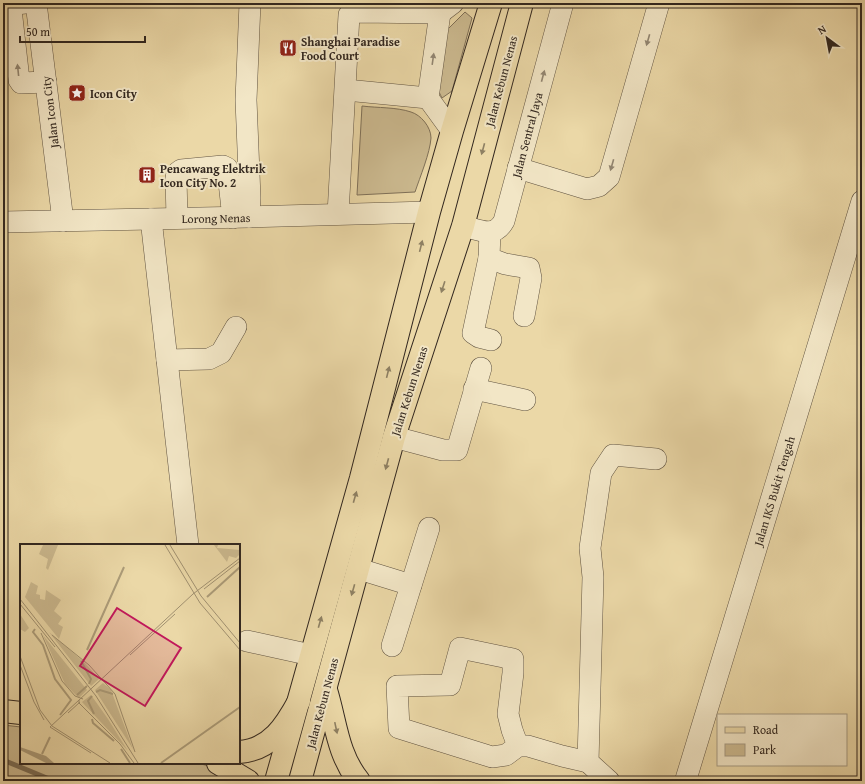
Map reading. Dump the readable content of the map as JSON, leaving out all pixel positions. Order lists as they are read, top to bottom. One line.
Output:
{"streets":{"main road":["Jalan Kebun Nenas"],"street":["Jalan Icon City","Jalan Sentral Jaya","Lorong Nenas","Jalan IKS Bukit Tengah"]},"crossings":[["Jalan Kebun Nenas","Lorong Nenas"],["Jalan Icon City","Lorong Nenas"]],"places":{"restaurant":["Shanghai Paradise Food Court"],"place":["Icon City"],"building":["Pencawang Elektrik Icon City No. 2"]},"legend":["Road","Park"],"scale_bar":"50 m","north":"top left"}
